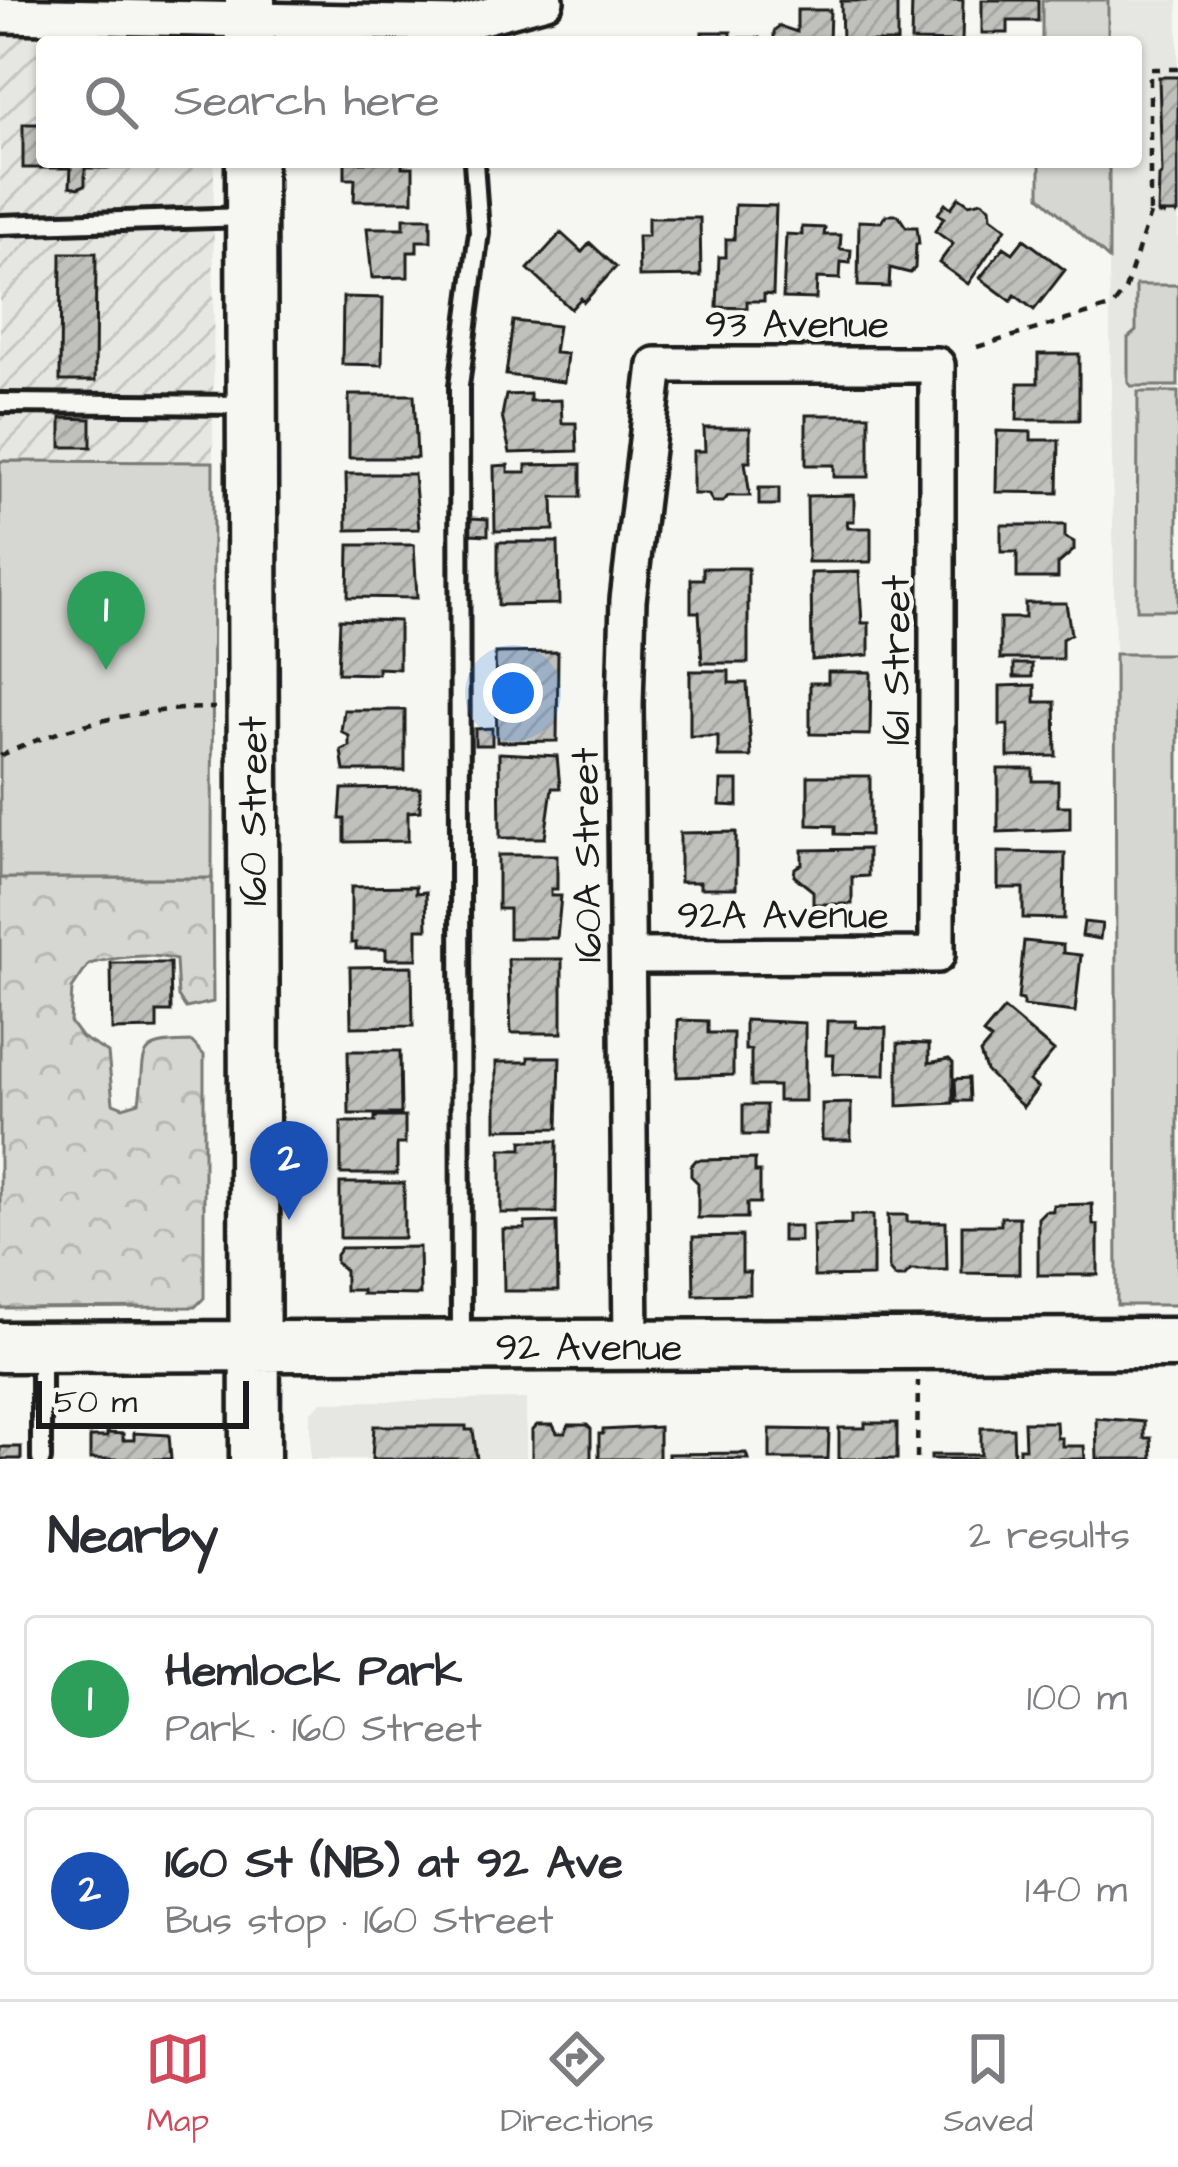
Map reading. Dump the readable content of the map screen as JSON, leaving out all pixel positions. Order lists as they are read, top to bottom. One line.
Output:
{"streets":{"main road":["160 Street","92 Avenue"],"street":["93 Avenue","161 Street","160A Street","92A Avenue"]},"crossings":[["93 Avenue","161 Street"],["93 Avenue","160A Street"],["161 Street","92A Avenue"],["160 Street","92 Avenue"],["160A Street","92A Avenue"],["160A Street","92 Avenue"]],"scale_bar":"50 m","page":{"search":"Search here","pins":["1","2"],"scale":"50 m","heading":["Nearby","2 results"],"list":[{"mark":"1","name":"Hemlock Park","note":"Park · 160 Street","value":"100 m"},{"mark":"2","name":"160 St (NB) at 92 Ave","note":"Bus stop · 160 Street","value":"140 m"}],"nav":["Map","Directions","Saved"]}}
